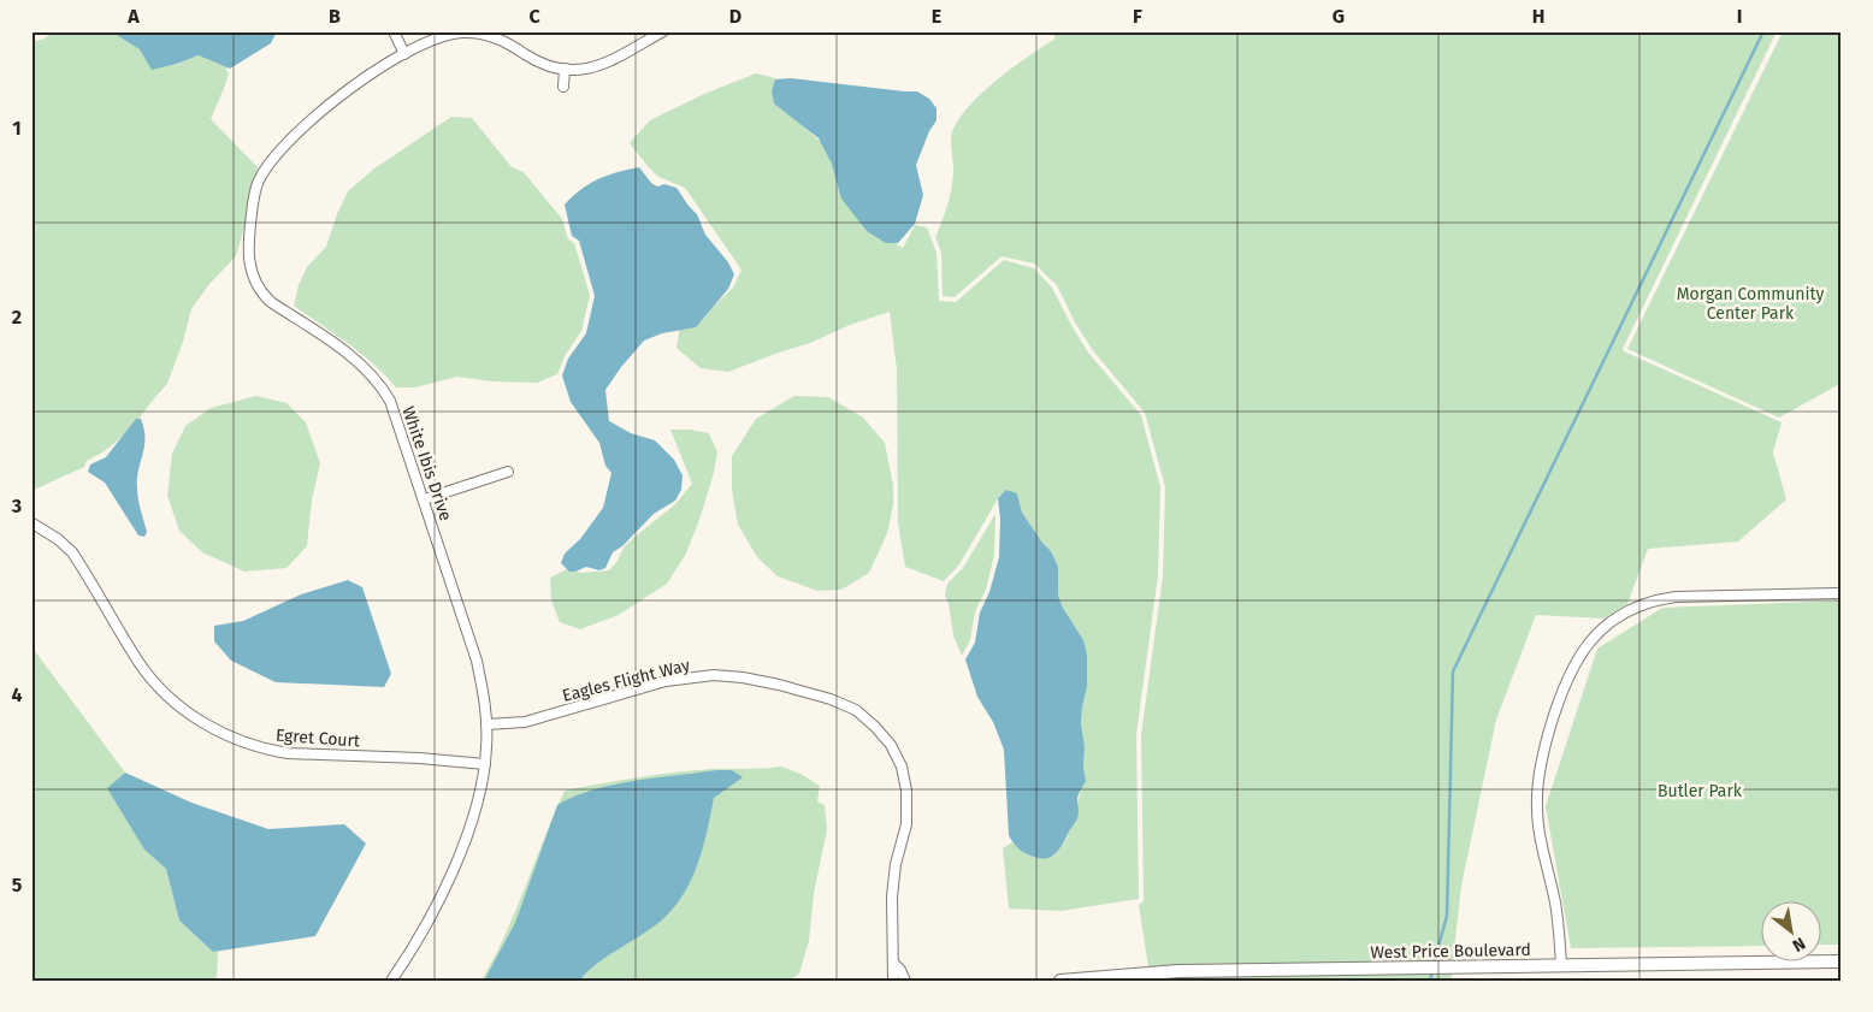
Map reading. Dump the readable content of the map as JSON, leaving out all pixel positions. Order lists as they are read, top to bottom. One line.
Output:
{"streets":{"street":["White Ibis Drive","Eagles Flight Way","Egret Court","West Price Boulevard"]},"crossings":[["White Ibis Drive","Eagles Flight Way"],["White Ibis Drive","Egret Court"]],"parks":["Morgan Community Center Park","Butler Park"],"north":"bottom right","grid":{"columns":["A","B","C","D","E","F","G","H","I"],"rows":["1","2","3","4","5"]}}
